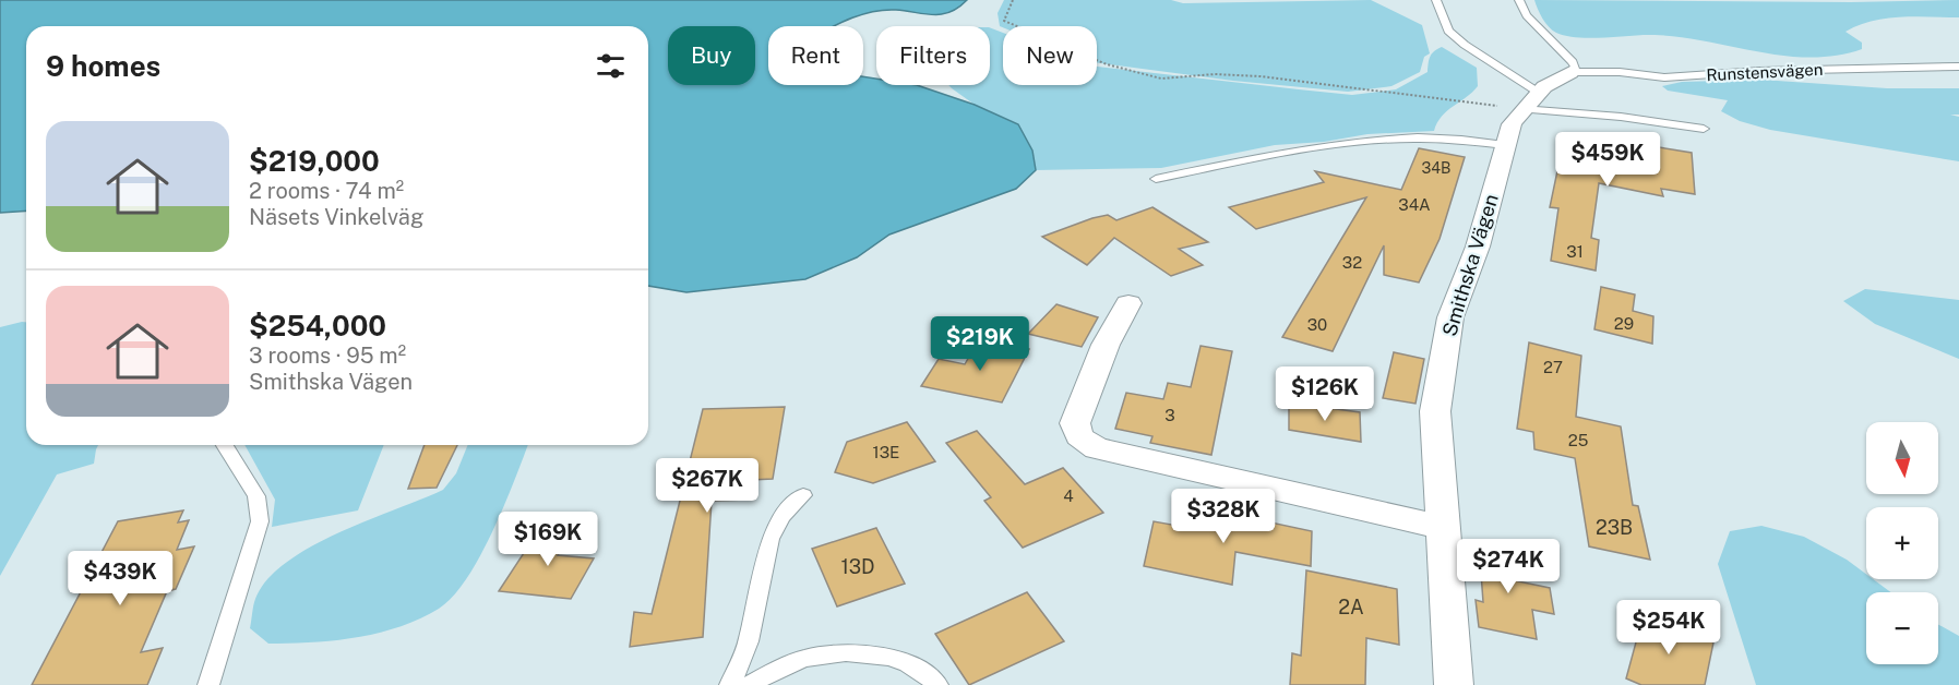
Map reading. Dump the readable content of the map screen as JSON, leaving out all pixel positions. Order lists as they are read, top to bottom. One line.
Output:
{"streets":{"street":["Smithska Vägen"],"lane":["Runstensvägen"]},"crossings":[["Runstensvägen","Smithska Vägen"]],"house_numbers":["34B","34A","31","32","29","30","27","3","25","13E","4","23B","13D","2A"],"north":"bottom","page":{"chip":["Buy","Rent","Filters","New"],"heading":"9 homes","list":[{"name":"$219,000","note":"2 rooms · 74 m² · Näsets Vinkelväg"},{"name":"$254,000","note":"3 rooms · 95 m² · Smithska Vägen"}],"price":["$459K","$219K","$126K","$267K","$328K","$169K","$274K","$439K","$254K"],"map_buttons":["+","−"]}}
